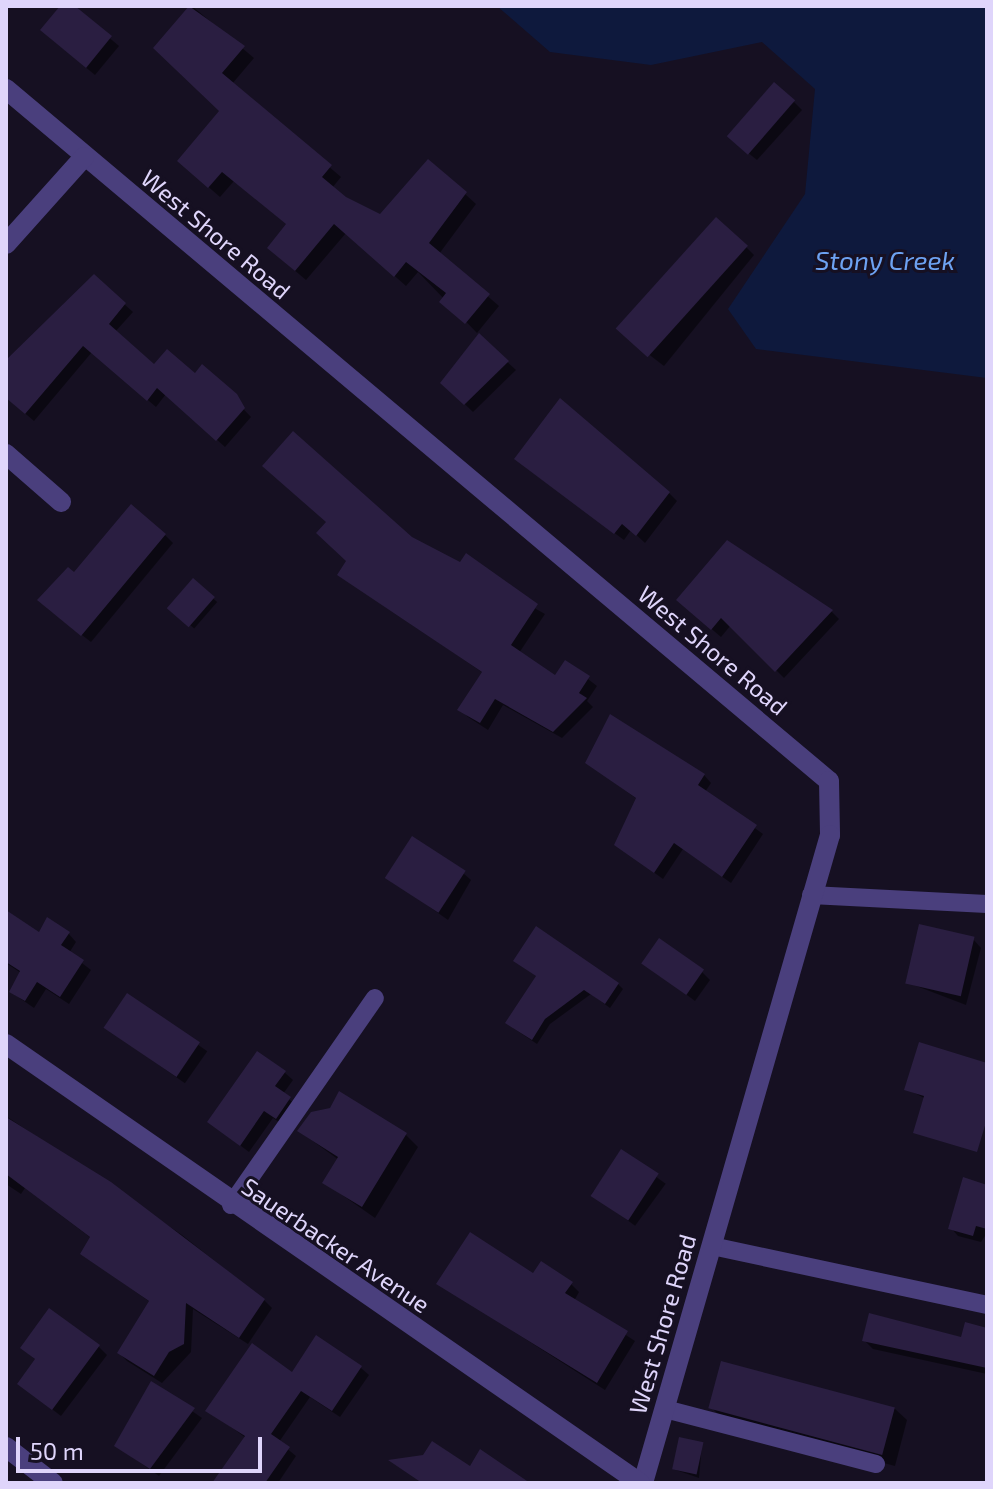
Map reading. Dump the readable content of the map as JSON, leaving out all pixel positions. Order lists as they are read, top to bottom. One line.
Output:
{"streets":{"street":["West Shore Road","Sauerbacker Avenue"]},"crossings":[["West Shore Road","Sauerbacker Avenue"]],"water":["Stony Creek"],"scale_bar":"50 m"}
